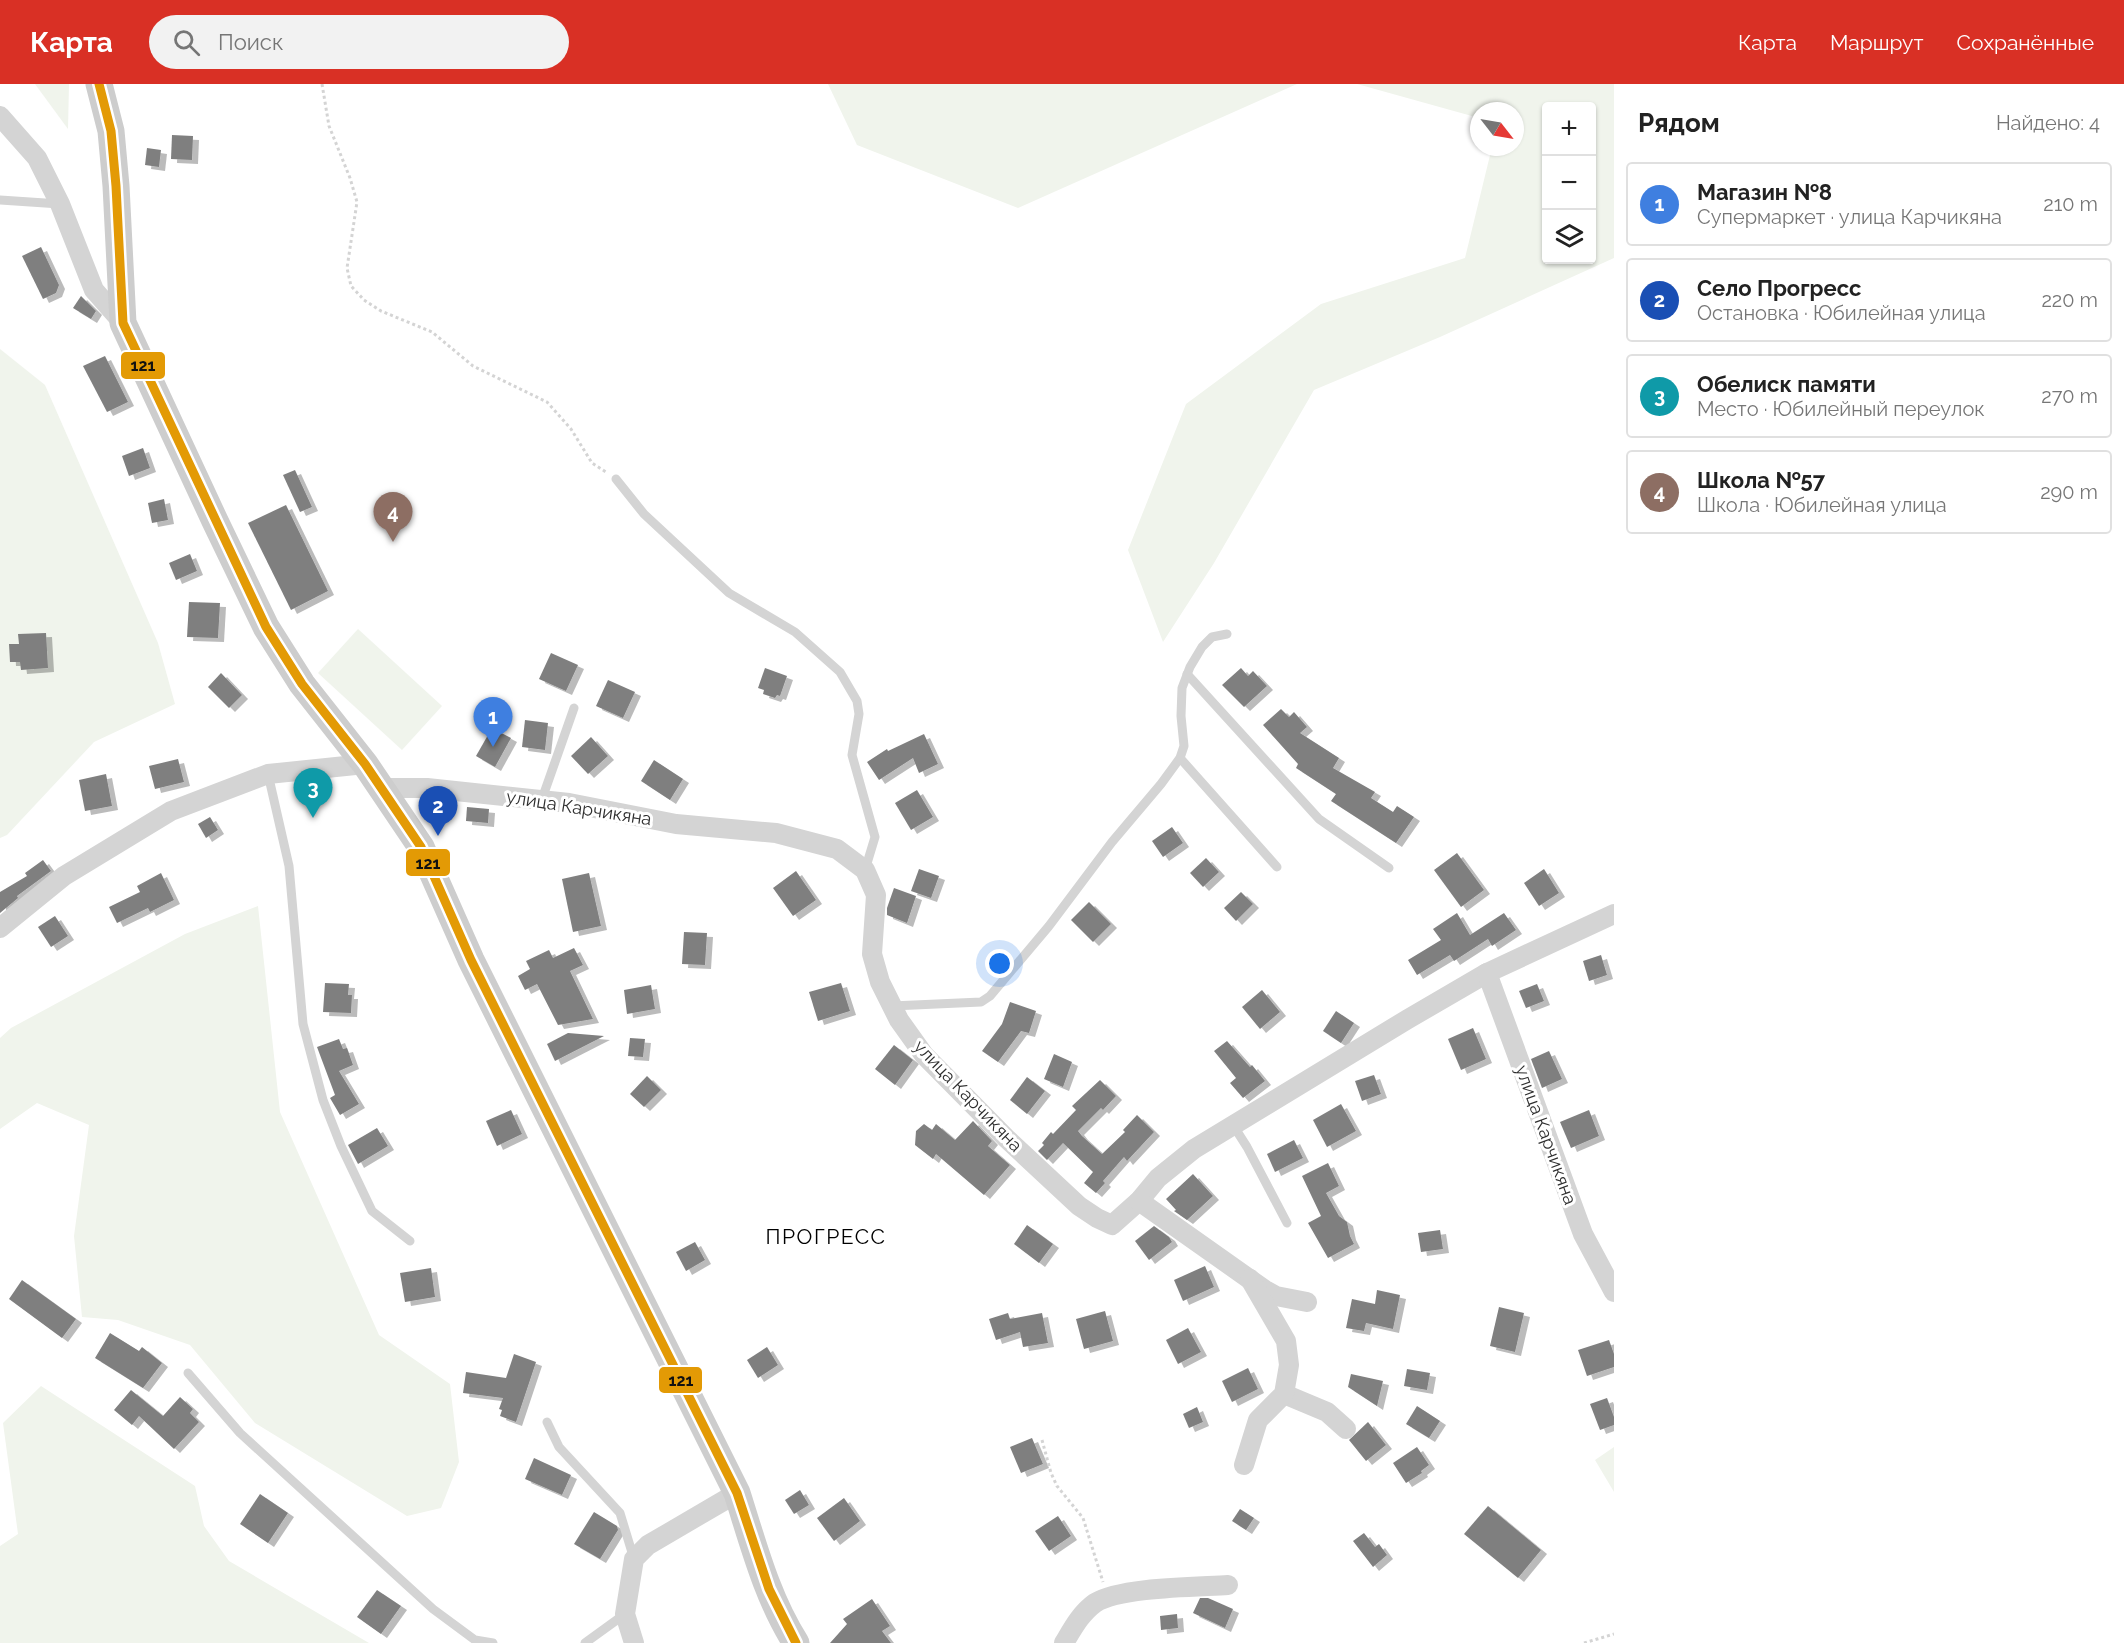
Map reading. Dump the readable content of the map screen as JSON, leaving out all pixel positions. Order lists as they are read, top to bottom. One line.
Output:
{"streets":{"street":["улица Карчикяна"]},"districts":["ПРОГРЕСС"],"lines":["transit line 121"],"north":"bottom right","page":{"header":"Карта","search":"Поиск","nav":["Карта","Маршрут","Сохранённые"],"heading":["Рядом","Найдено: 4"],"map_buttons":["+","−"],"list":[{"mark":"1","name":"Магазин №8","note":"Супермаркет · улица Карчикяна","value":"210 m"},{"mark":"2","name":"Село Прогресс","note":"Остановка · Юбилейная улица","value":"220 m"},{"mark":"3","name":"Обелиск памяти","note":"Место · Юбилейный переулок","value":"270 m"},{"mark":"4","name":"Школа №57","note":"Школа · Юбилейная улица","value":"290 m"}],"pins":["4","1","3","2"]}}
